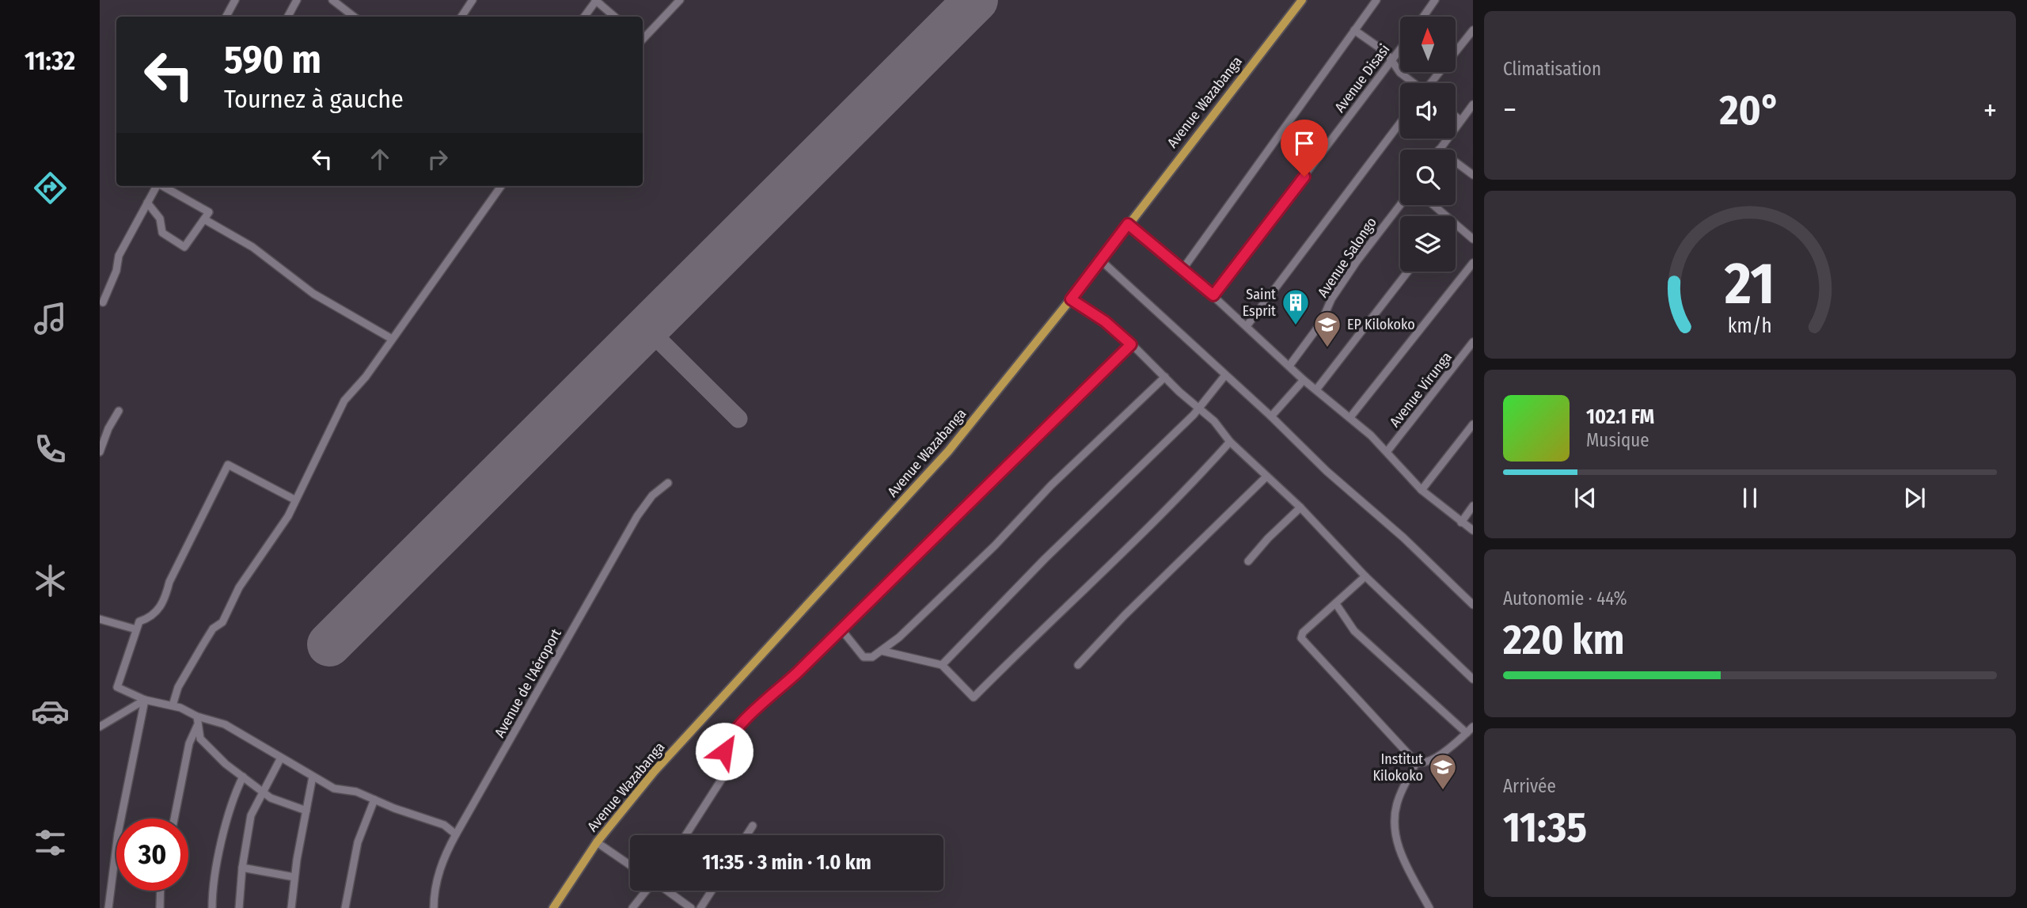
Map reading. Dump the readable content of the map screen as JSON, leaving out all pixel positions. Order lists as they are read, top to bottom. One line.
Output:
{"streets":{"main road":["Avenue Wazabanga"],"street":["Avenue Disasi","Avenue Salongo","Avenue Virunga","Avenue de l'Aéroport"]},"places":{"building":["Saint Esprit"],"school or university":["EP Kilokoko","Institut Kilokoko"]},"north":"top","page":{"tabs":"11:32","tile":["Climatisation",["Autonomie · 44%","220 km"],["Arrivée","11:35"]],"turn":["590 m","Tournez à gauche"],"heat":["−","20°","+"],"song":["102.1 FM","Musique"],"limit":"30","trip":"11:35 · 3 min · 1.0 km","gauge":["21","km/h"]}}
